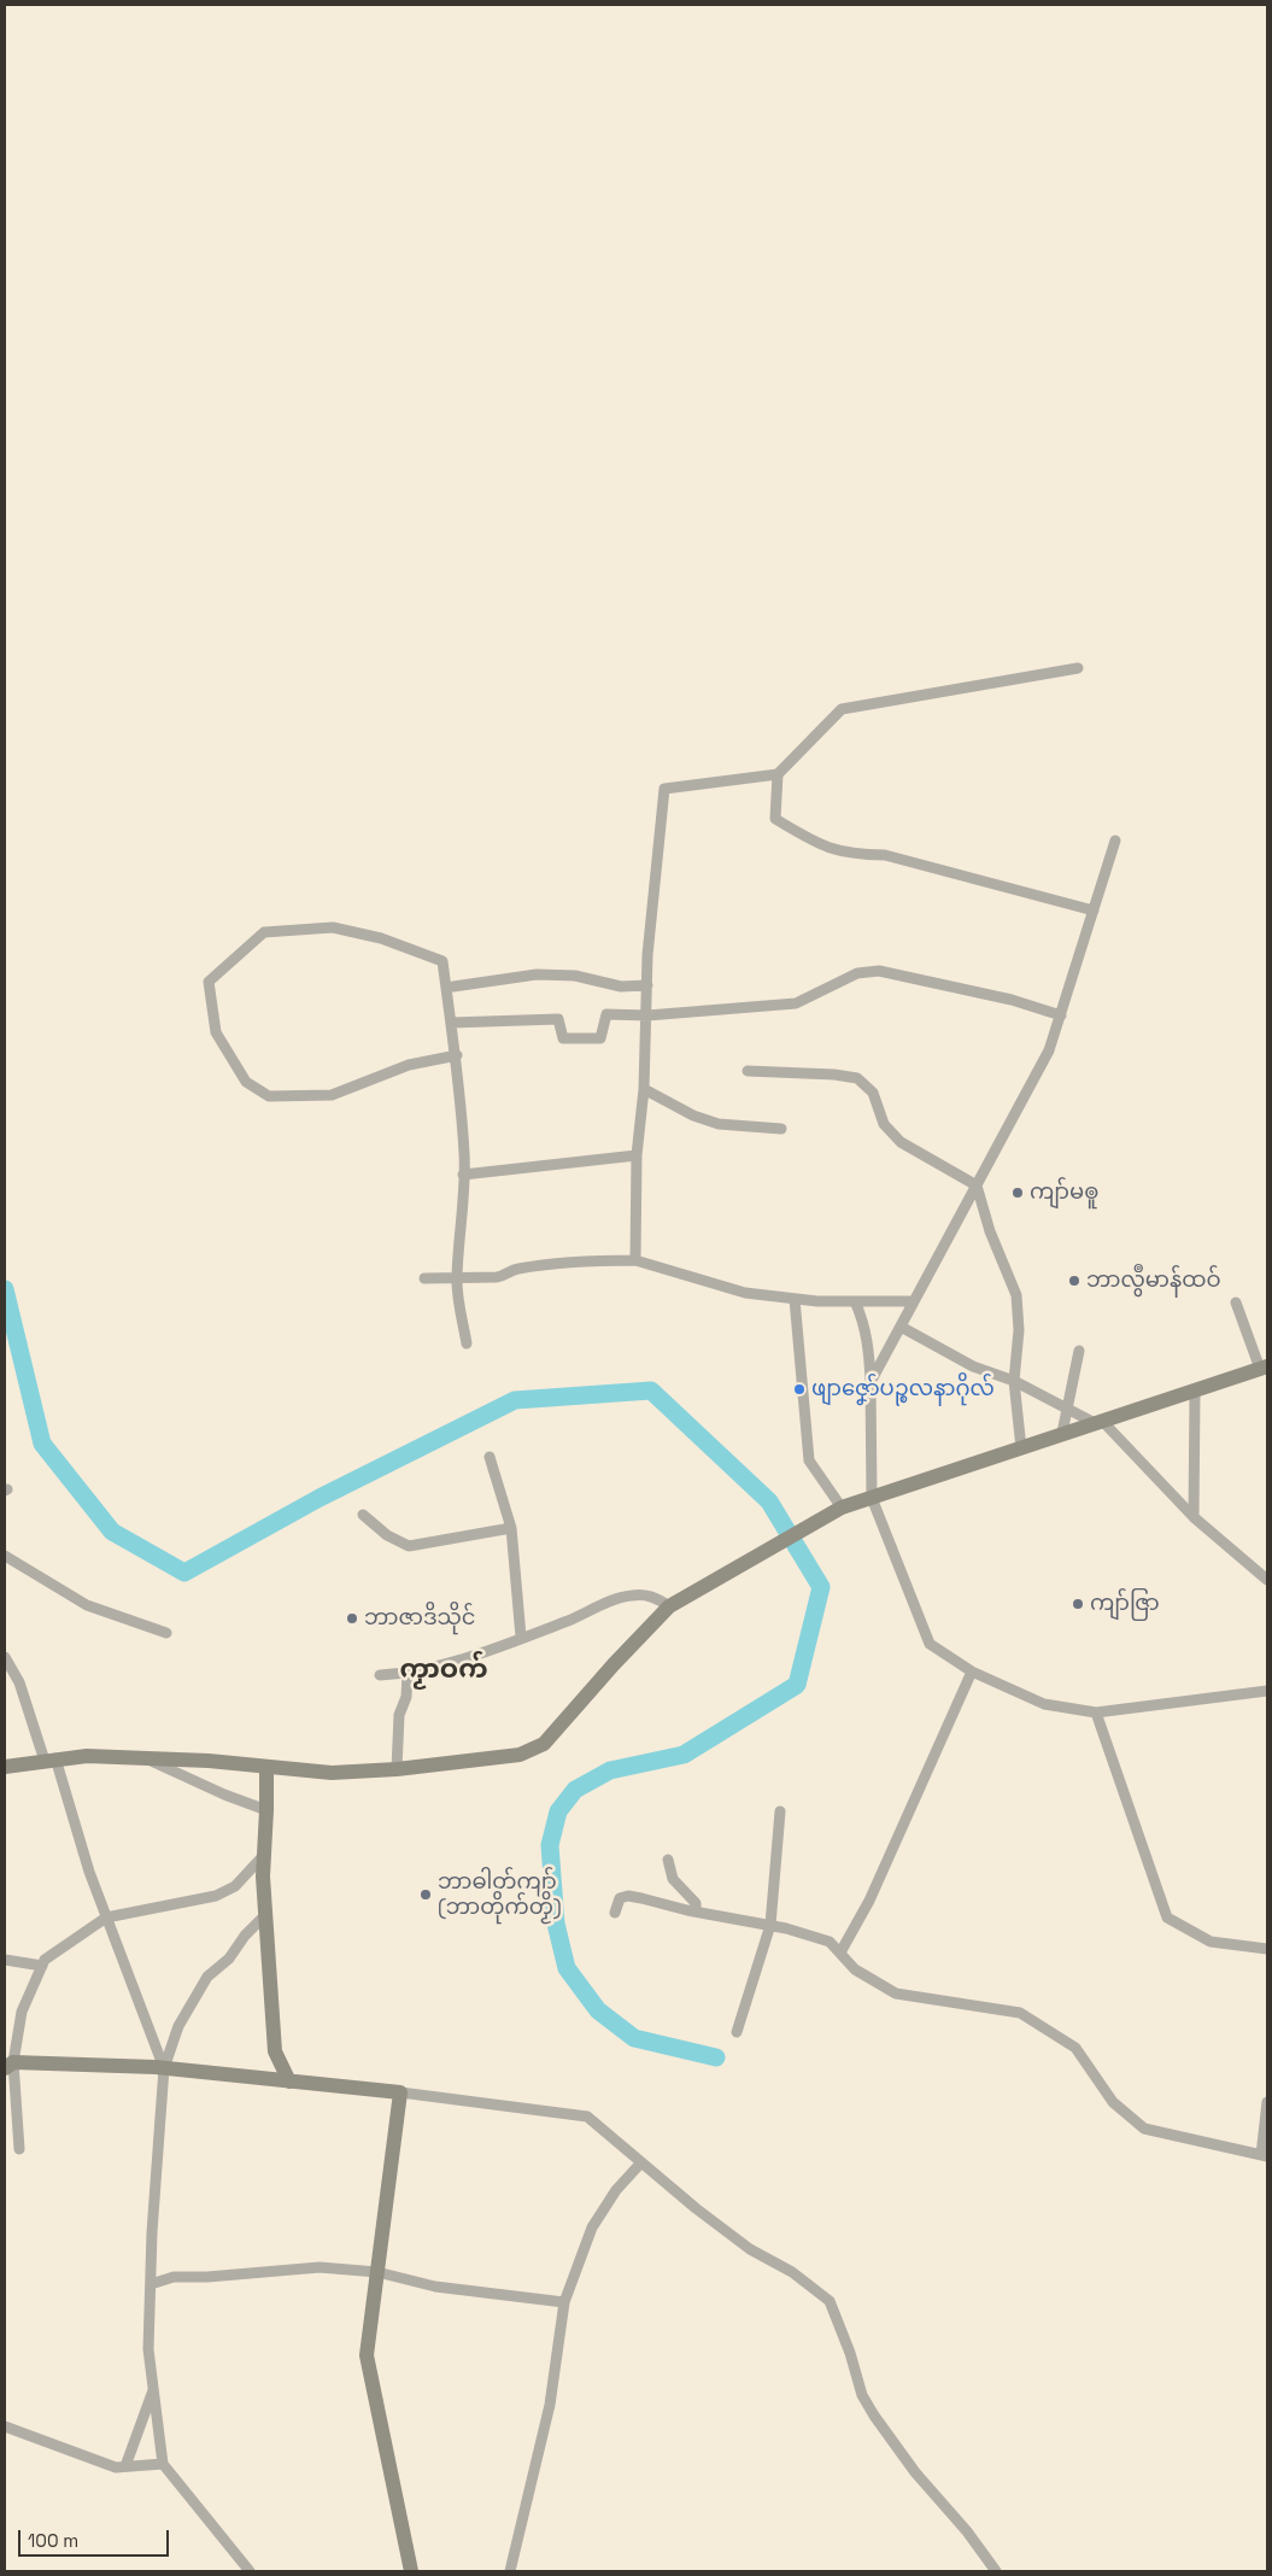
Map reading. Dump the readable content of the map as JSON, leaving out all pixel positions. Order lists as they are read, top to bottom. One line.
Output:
{"districts":["ကၟာဝက်"],"places":["ကျာ်မၜူ","ဘာလွဳမာန်ထဝ်","ဖျာဇၞော်ပဉ္စလနာဂိုလ်","ကျာ်ဇြာ","ဘာဇာဒိသိုင်","ဘာဓါတ်ကျာ် (ဘာတိုက်တၟိ)"],"scale_bar":"100 m"}
